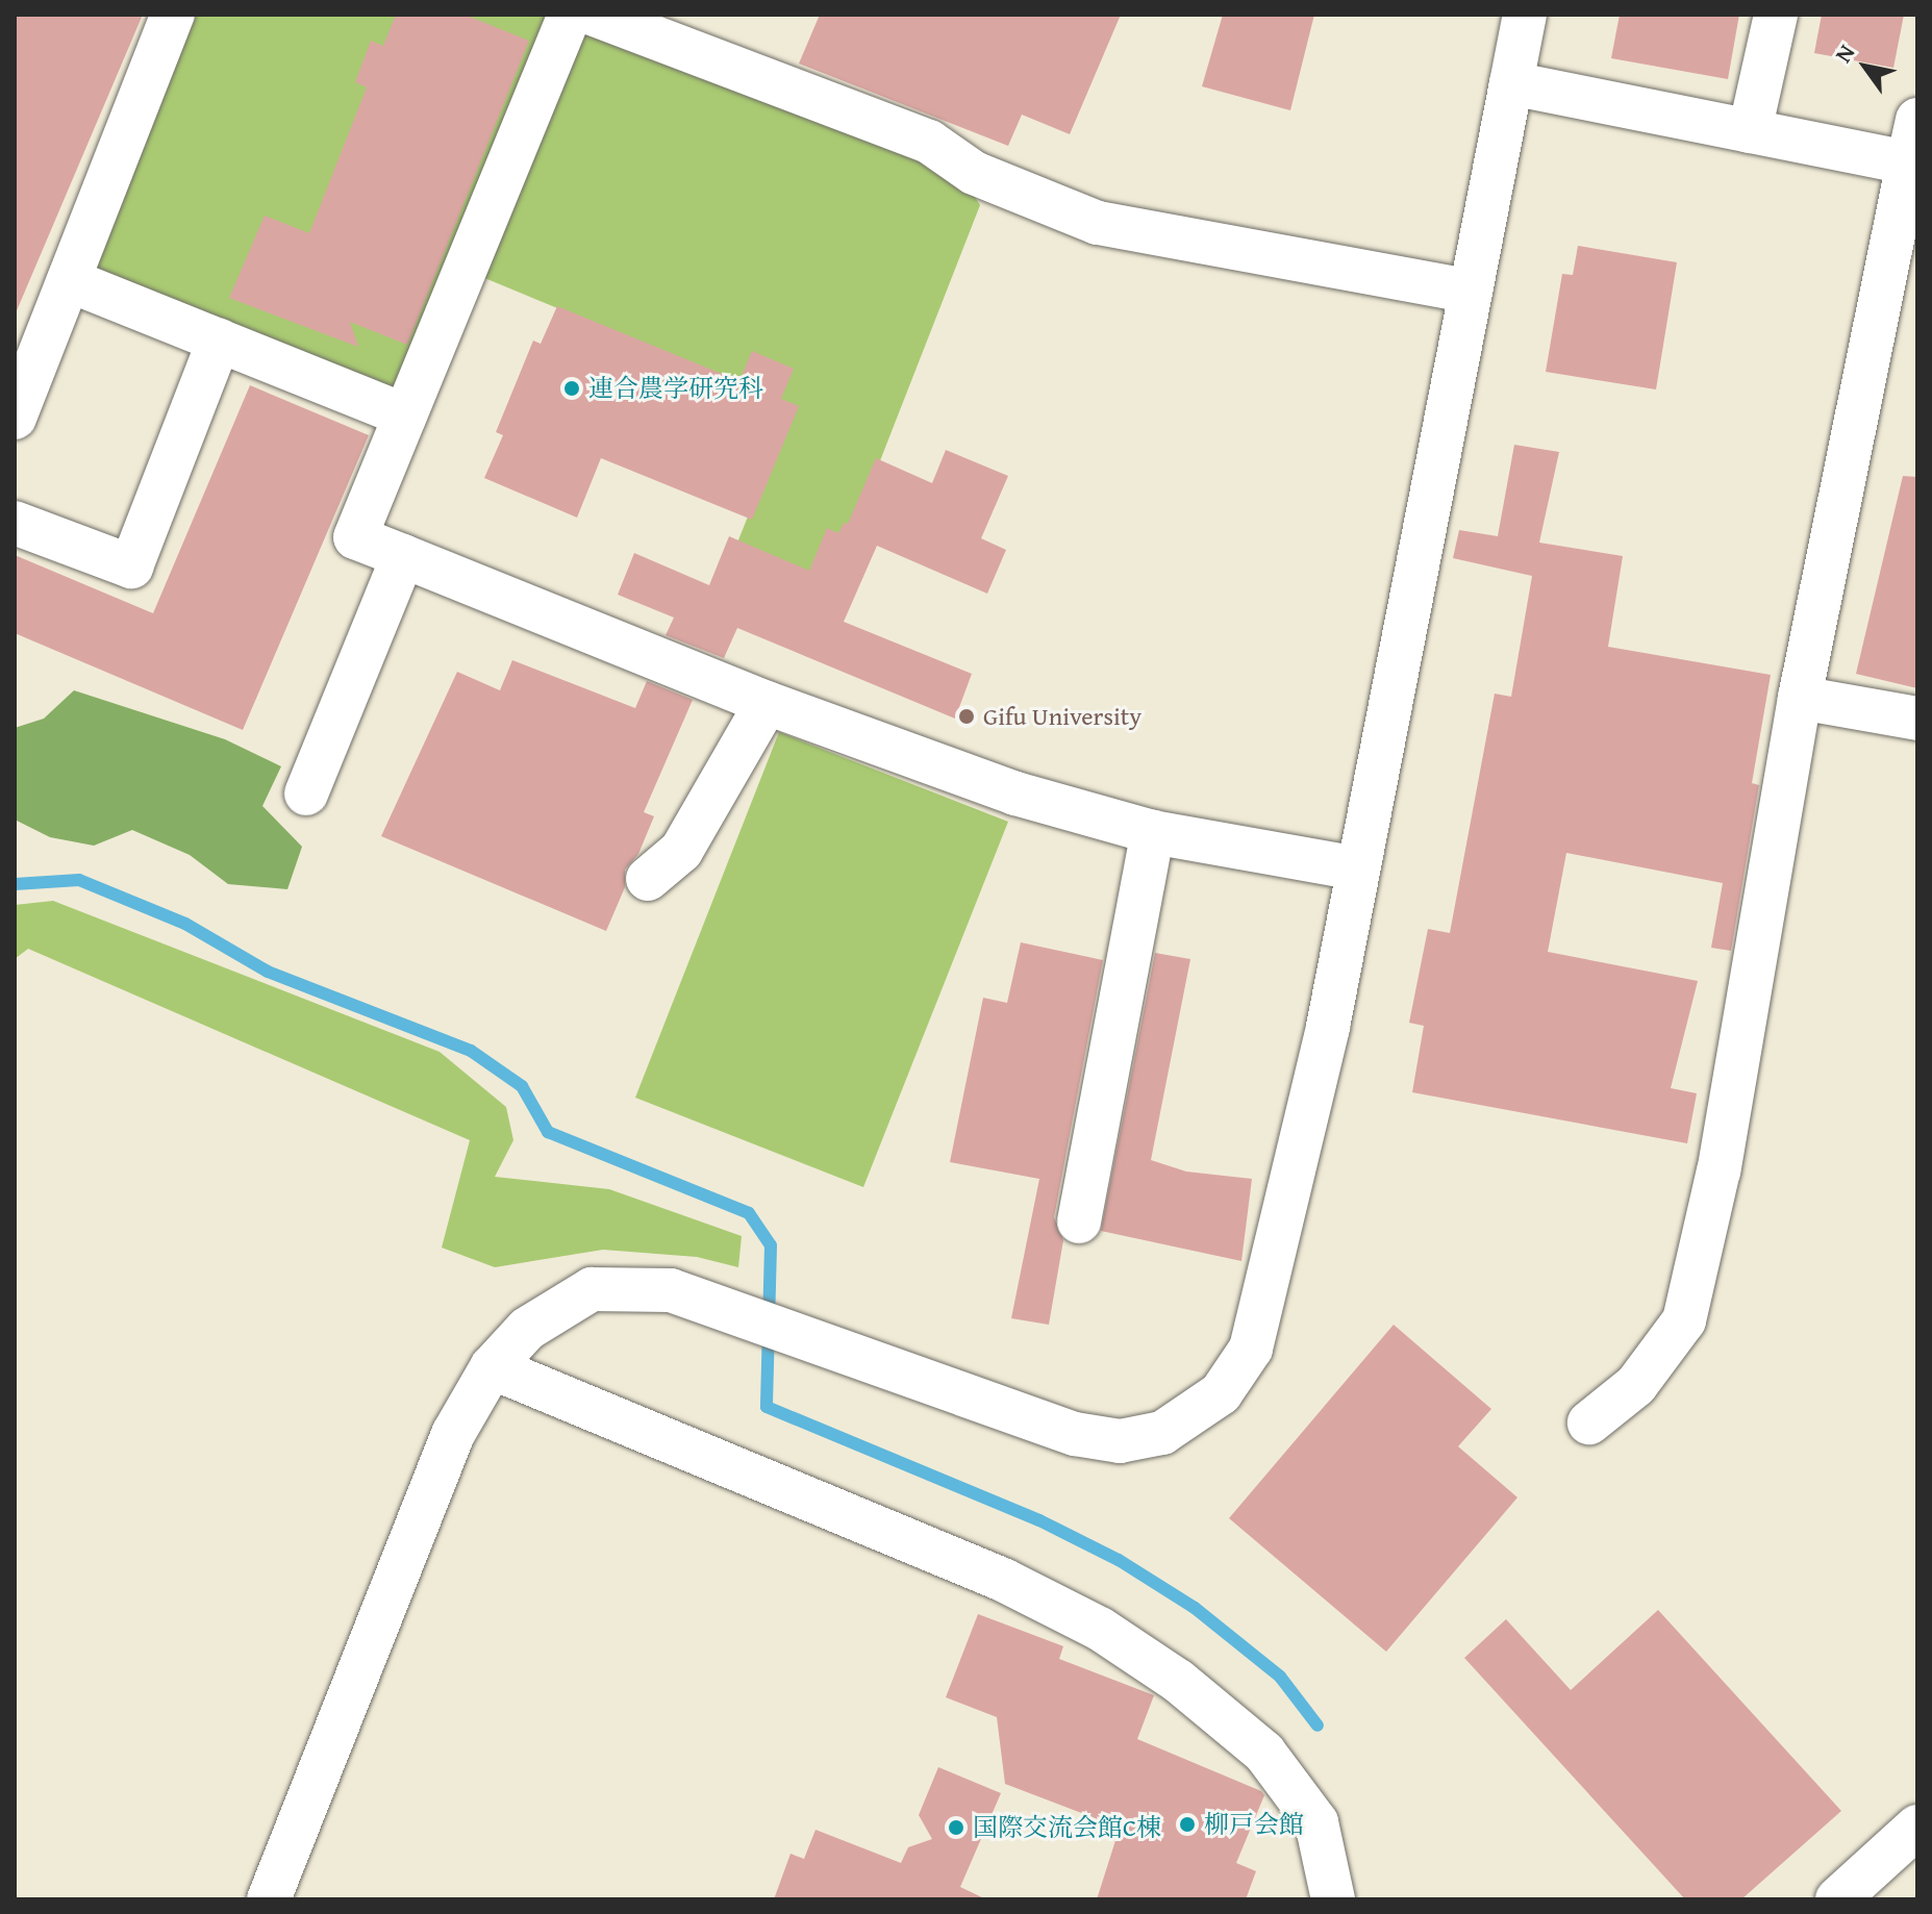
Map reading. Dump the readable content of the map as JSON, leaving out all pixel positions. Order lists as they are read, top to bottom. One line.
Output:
{"places":["連合農学研究科","Gifu University","柳戸会館","国際交流会館C棟"],"north":"top left"}
